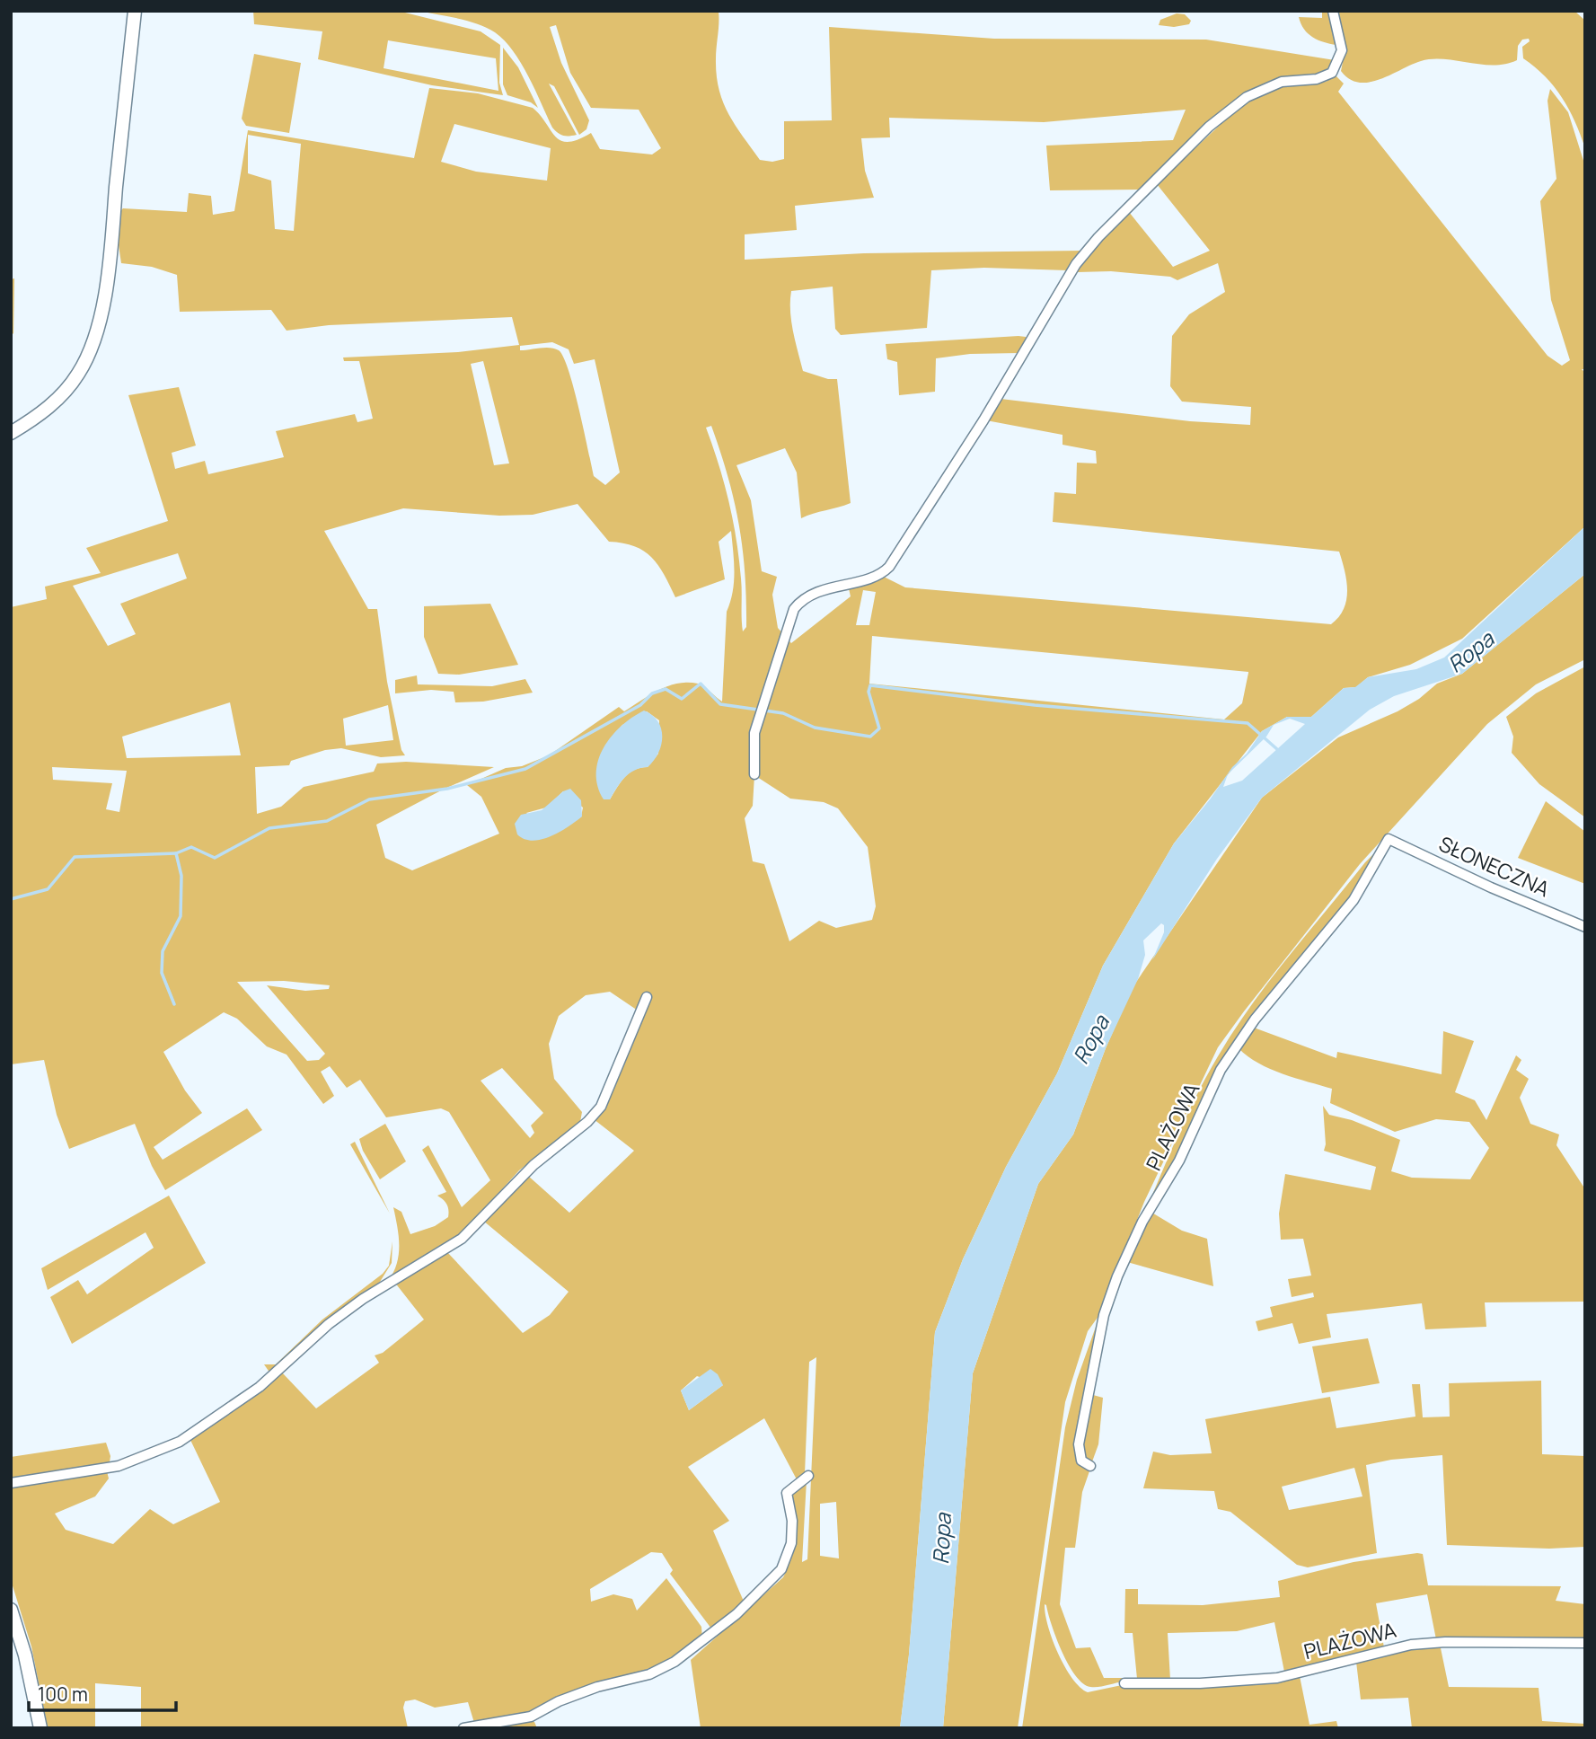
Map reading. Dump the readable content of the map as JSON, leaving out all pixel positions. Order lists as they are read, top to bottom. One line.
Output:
{"streets":{"street":["SŁONECZNA","PLAŻOWA"]},"crossings":[["SŁONECZNA","PLAŻOWA"]],"water":["Ropa"],"scale_bar":"100 m"}
